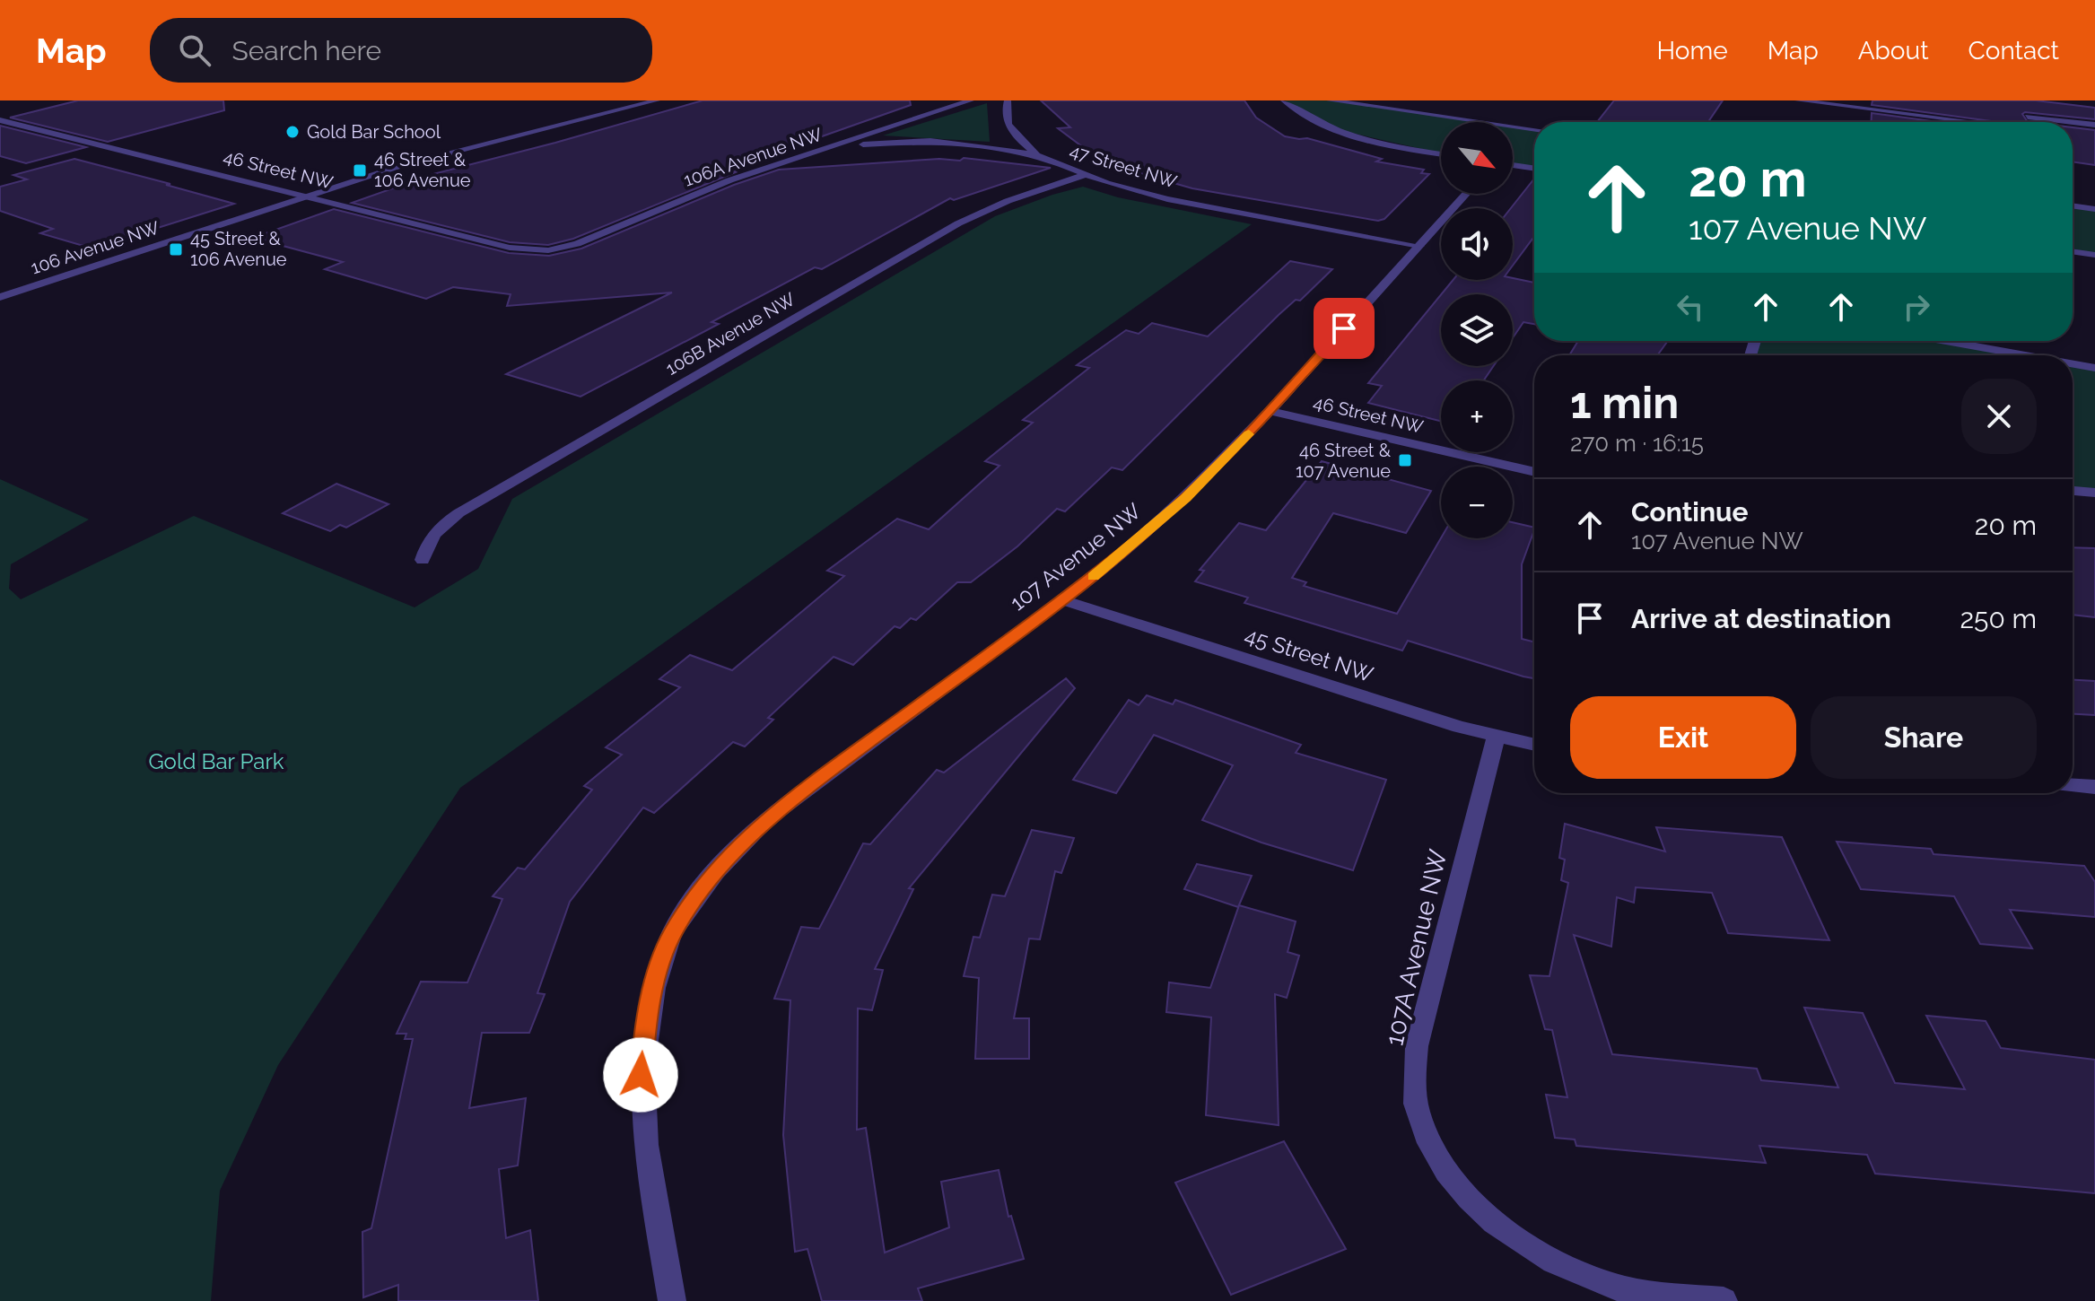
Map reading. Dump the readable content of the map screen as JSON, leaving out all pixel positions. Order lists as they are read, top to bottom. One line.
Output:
{"streets":{"street":["106A Avenue NW","47 Street NW","46 Street NW","106 Avenue NW","106B Avenue NW","107 Avenue NW","45 Street NW","107A Avenue NW"]},"crossings":[["106A Avenue NW","47 Street NW"],["106A Avenue NW","46 Street NW"],["47 Street NW","106B Avenue NW"],["47 Street NW","107 Avenue NW"],["46 Street NW","106 Avenue NW"],["46 Street NW","107 Avenue NW"],["107 Avenue NW","45 Street NW"],["45 Street NW","107A Avenue NW"]],"parks":["Gold Bar Park"],"places":{"other":["Gold Bar School"],"transit":["46 Street & 106 Avenue","45 Street & 106 Avenue","46 Street & 107 Avenue"]},"north":"bottom right","page":{"header":"Map","search":"Search here","nav":["Home","Map","About","Contact"],"map_buttons":["+","−"],"turn":["20 m","107 Avenue NW"],"heading":["1 min","270 m · 16:15"],"list":[{"name":"Continue","note":"107 Avenue NW","value":"20 m"},{"name":"Arrive at destination","value":"250 m"}],"buttons":["Exit","Share"]}}
